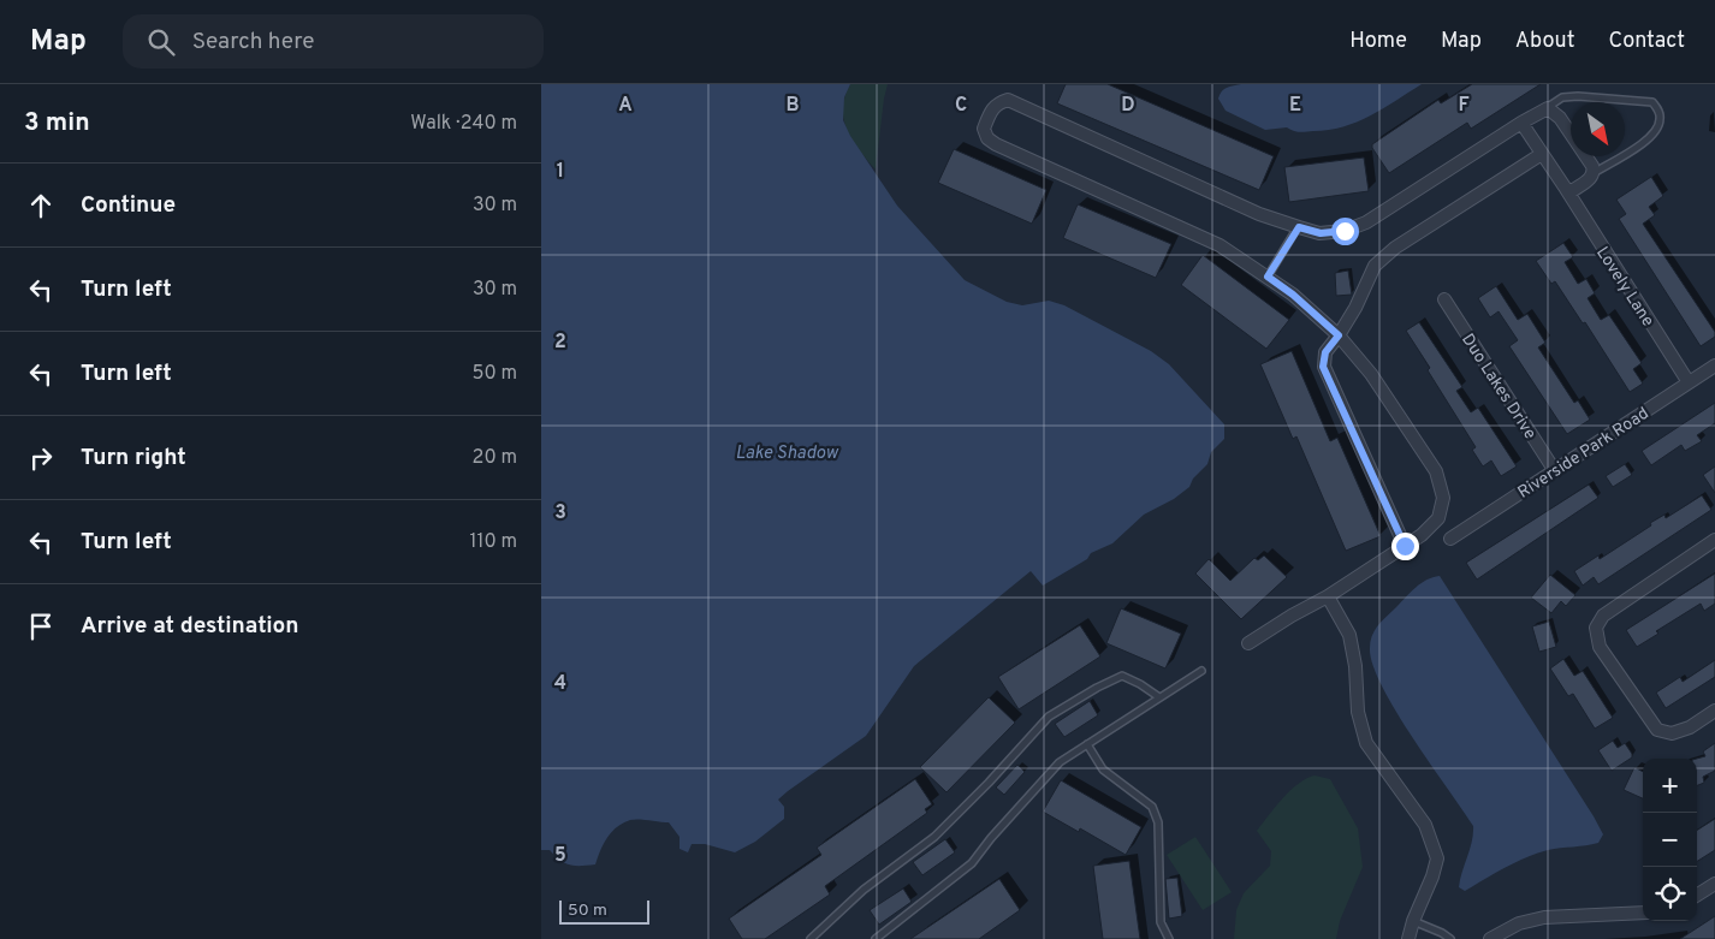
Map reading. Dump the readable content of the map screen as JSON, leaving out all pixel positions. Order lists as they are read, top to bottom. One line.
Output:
{"streets":{"street":["Lovely Lane","Duo Lakes Drive","Riverside Park Road"]},"crossings":[["Lovely Lane","Riverside Park Road"],["Duo Lakes Drive","Riverside Park Road"]],"water":["Lake Shadow"],"scale_bar":"50 m","north":"bottom right","page":{"header":"Map","search":"Search here","nav":["Home","Map","About","Contact"],"heading":["3 min","Walk · 240 m"],"list":[["Continue","30 m"],["Turn left","30 m"],["Turn left","50 m"],["Turn right","20 m"],["Turn left","110 m"],"Arrive at destination"],"map_buttons":["+","−"],"scale":"50 m"},"grid":{"columns":["A","B","C","D","E","F"],"rows":["1","2","3","4","5"]}}
